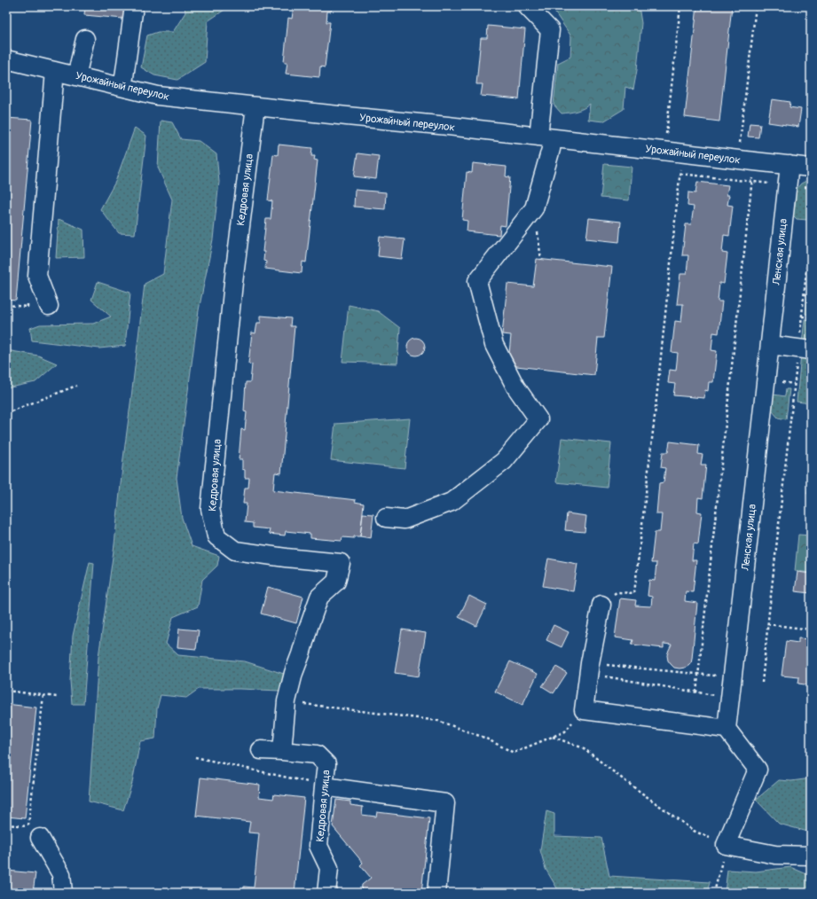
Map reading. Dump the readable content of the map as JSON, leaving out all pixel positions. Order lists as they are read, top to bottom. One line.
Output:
{"streets":{"street":["Урожайный переулок","Кедровая улица","Ленская улица"]},"crossings":[["Урожайный переулок","Кедровая улица"],["Урожайный переулок","Ленская улица"]]}
